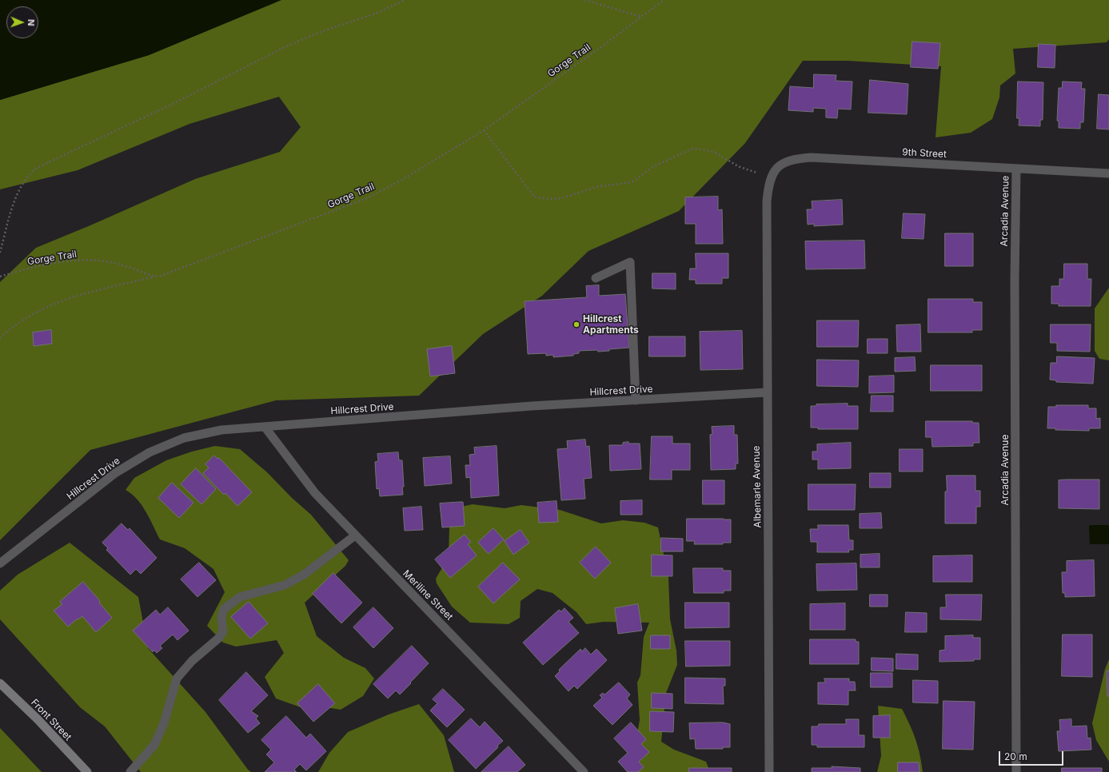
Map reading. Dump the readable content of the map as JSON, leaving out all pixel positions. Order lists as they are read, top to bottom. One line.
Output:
{"streets":{"main road":["Front Street"],"street":["9th Street","Arcadia Avenue","Hillcrest Drive","Albemarle Avenue","Meriline Street"],"path":["Gorge Trail"]},"crossings":[["9th Street","Arcadia Avenue"],["9th Street","Albemarle Avenue"],["Hillcrest Drive","Albemarle Avenue"],["Hillcrest Drive","Meriline Street"]],"places":["Hillcrest Apartments"],"scale_bar":"20 m","north":"right"}
